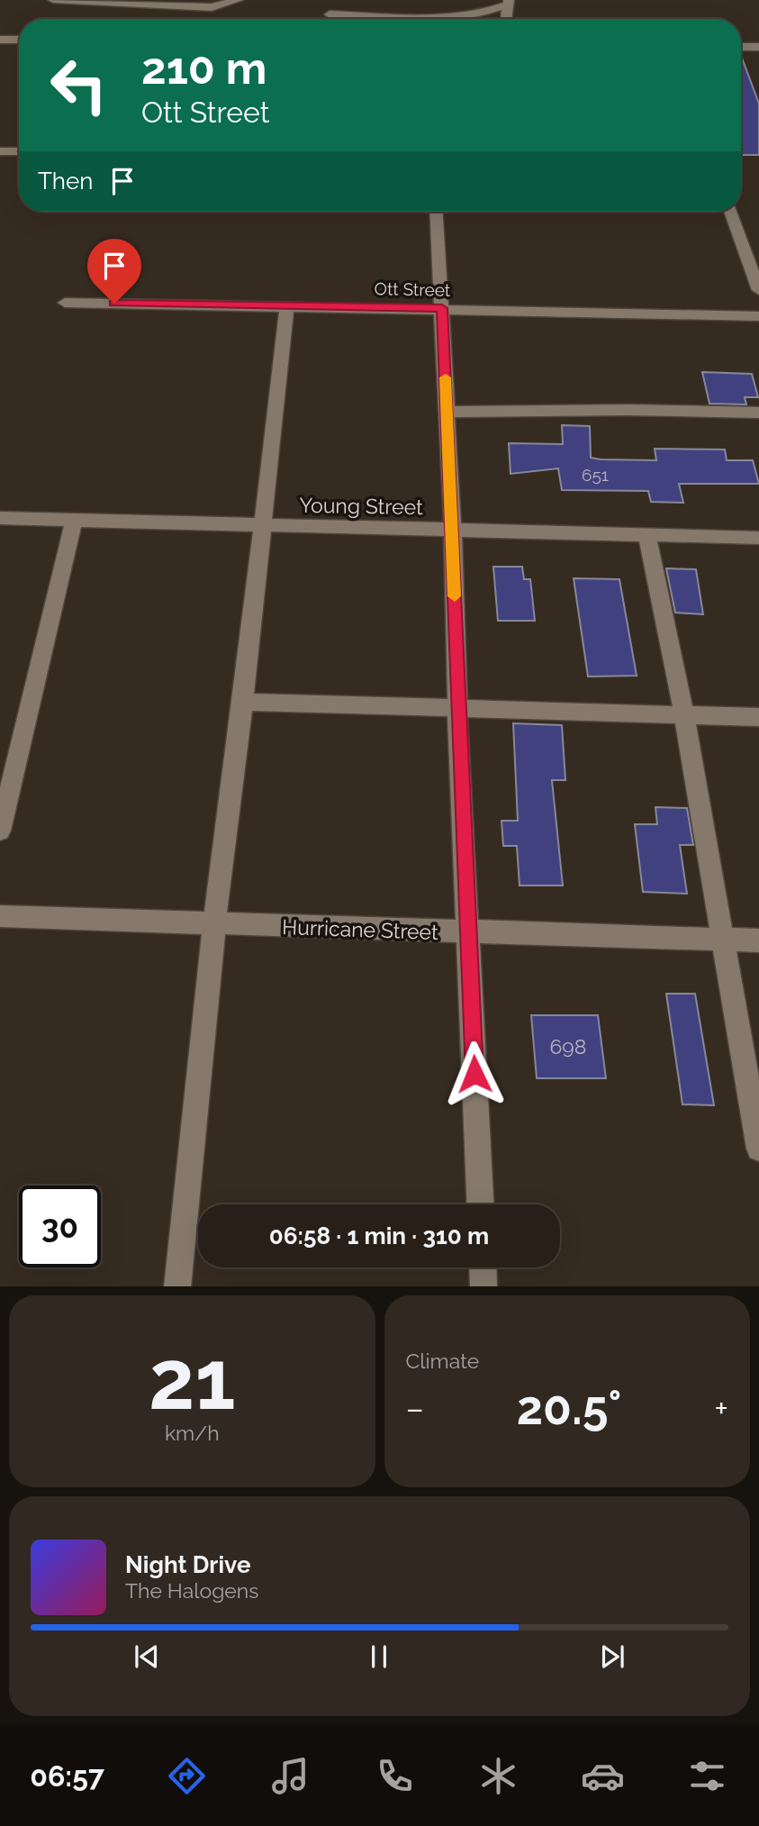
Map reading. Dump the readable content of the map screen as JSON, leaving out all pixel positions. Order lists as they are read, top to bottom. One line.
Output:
{"streets":{"street":["Ott Street","Young Street","Hurricane Street"]},"house_numbers":["651","698"],"page":{"turn":["210 m","Ott Street"],"then":"Then","limit":"30","trip":"06:58 · 1 min · 310 m","tile":[["21","km/h"],"Climate"],"heat":["−","20.5°","+"],"song":["Night Drive","The Halogens"],"tabs":"06:57"}}
